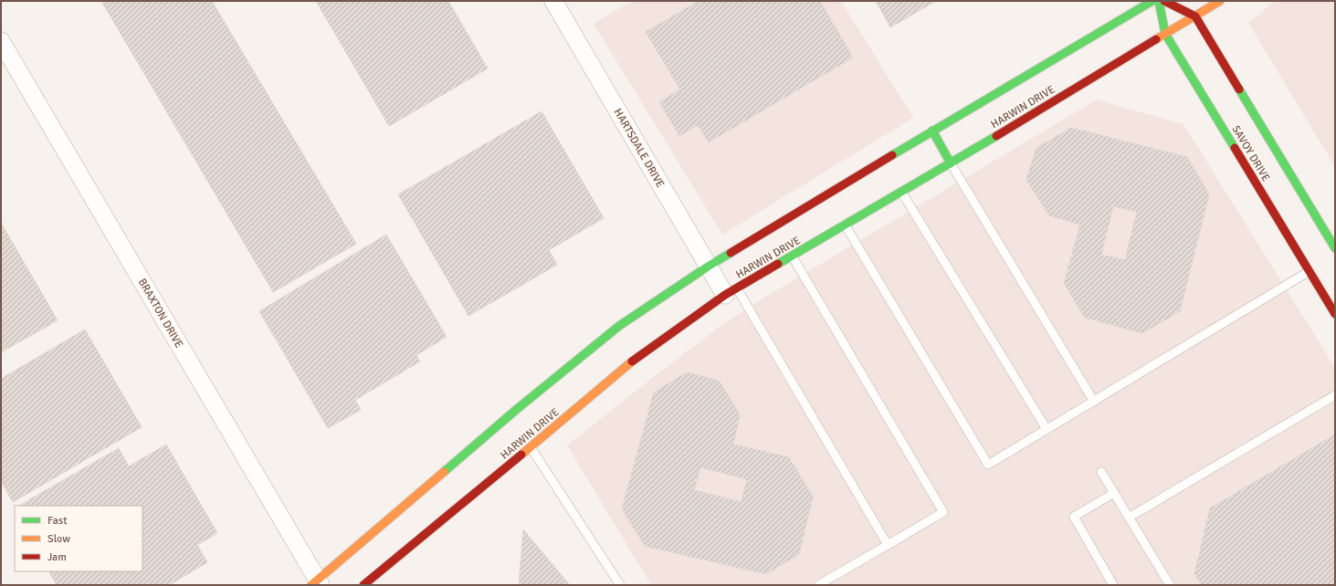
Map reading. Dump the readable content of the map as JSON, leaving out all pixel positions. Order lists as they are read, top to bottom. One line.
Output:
{"streets":{"main road":["HARWIN DRIVE","SAVOY DRIVE"],"street":["HARTSDALE DRIVE","BRAXTON DRIVE"]},"crossings":[["HARWIN DRIVE","HARTSDALE DRIVE"],["HARWIN DRIVE","SAVOY DRIVE"],["HARWIN DRIVE","BRAXTON DRIVE"]],"legend":["Fast","Slow","Jam"]}
